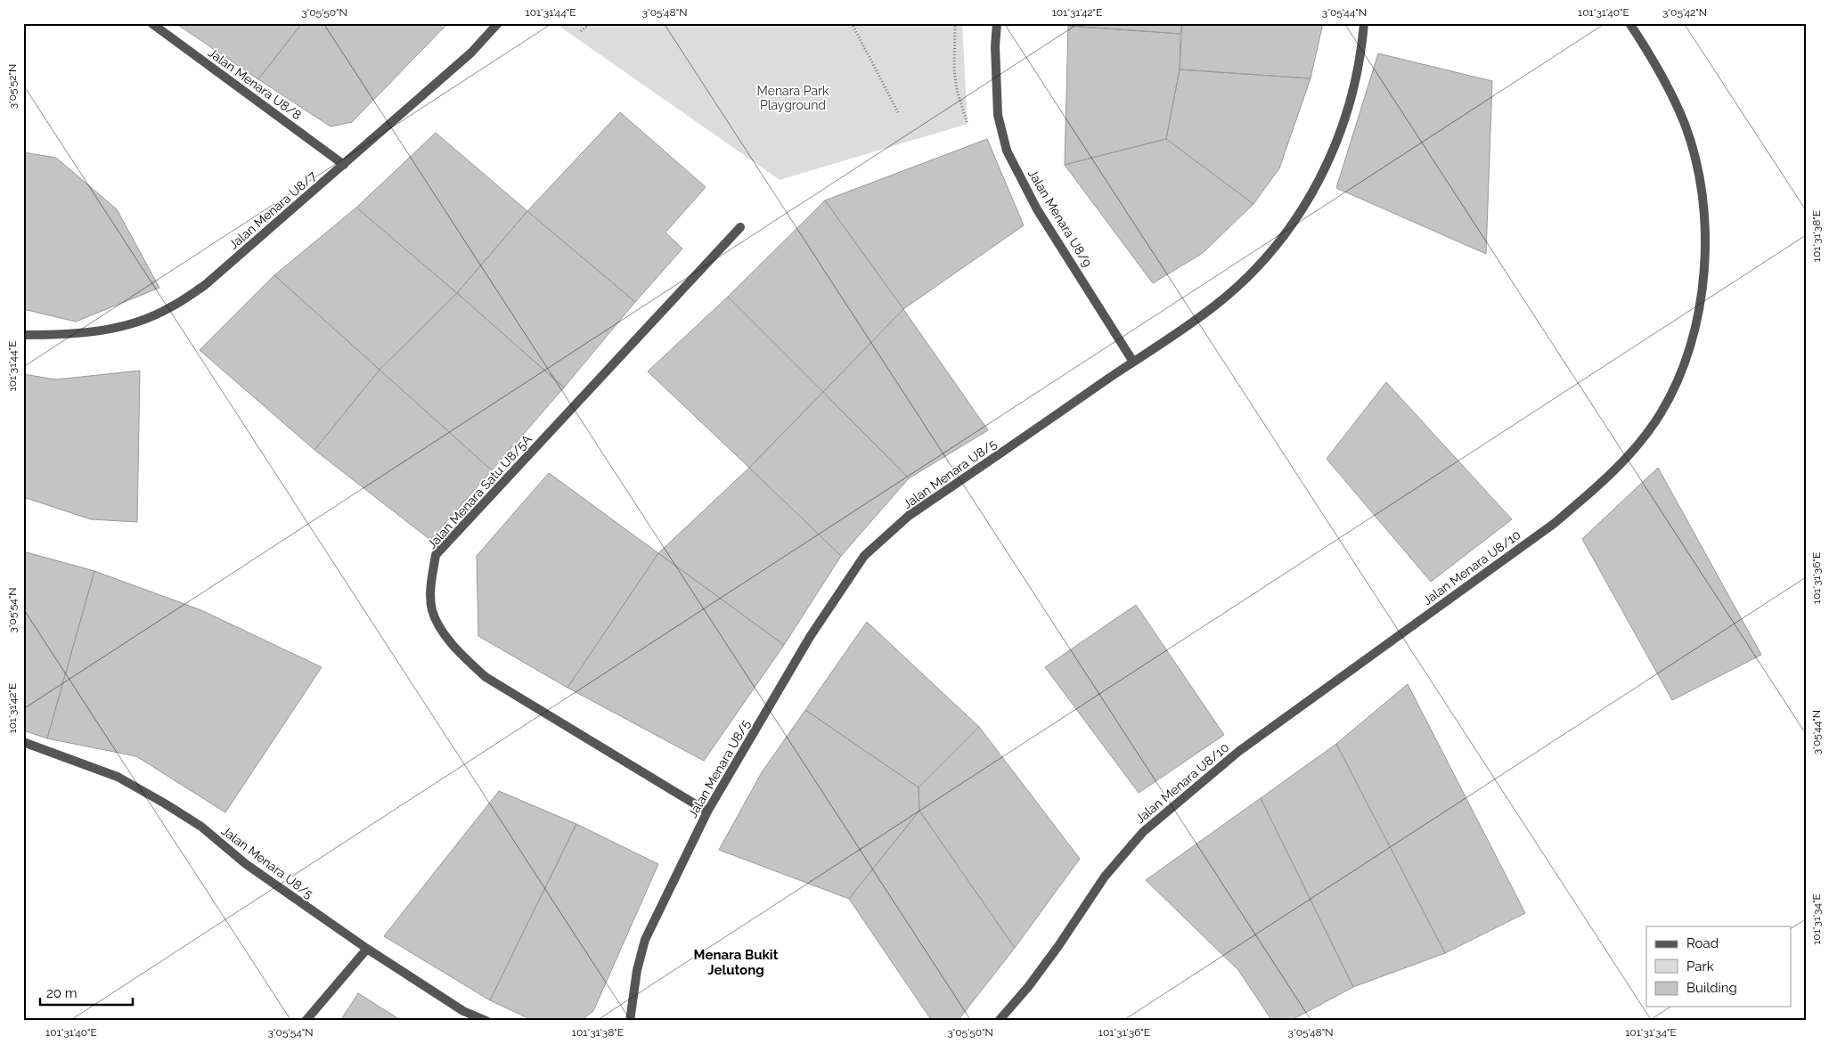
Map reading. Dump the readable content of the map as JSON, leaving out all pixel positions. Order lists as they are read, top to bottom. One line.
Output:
{"streets":{"street":["Jalan Menara U8/8","Jalan Menara U8/7","Jalan Menara U8/9","Jalan Menara U8/5","Jalan Menara Satu U8/5A","Jalan Menara U8/10"]},"crossings":[["Jalan Menara U8/8","Jalan Menara U8/7"],["Jalan Menara U8/9","Jalan Menara U8/5"],["Jalan Menara U8/5","Jalan Menara Satu U8/5A"]],"districts":["Menara Bukit Jelutong"],"parks":["Menara Park Playground"],"legend":["Road","Park","Building"],"scale_bar":"20 m","coordinates":["3°05'50\"N","101°31'44\"E","3°05'48\"N","101°31'42\"E","3°05'44\"N","101°31'40\"E","3°05'42\"N","3°05'52\"N","101°31'38\"E","101°31'36\"E","3°05'54\"N","101°31'34\"E"]}
